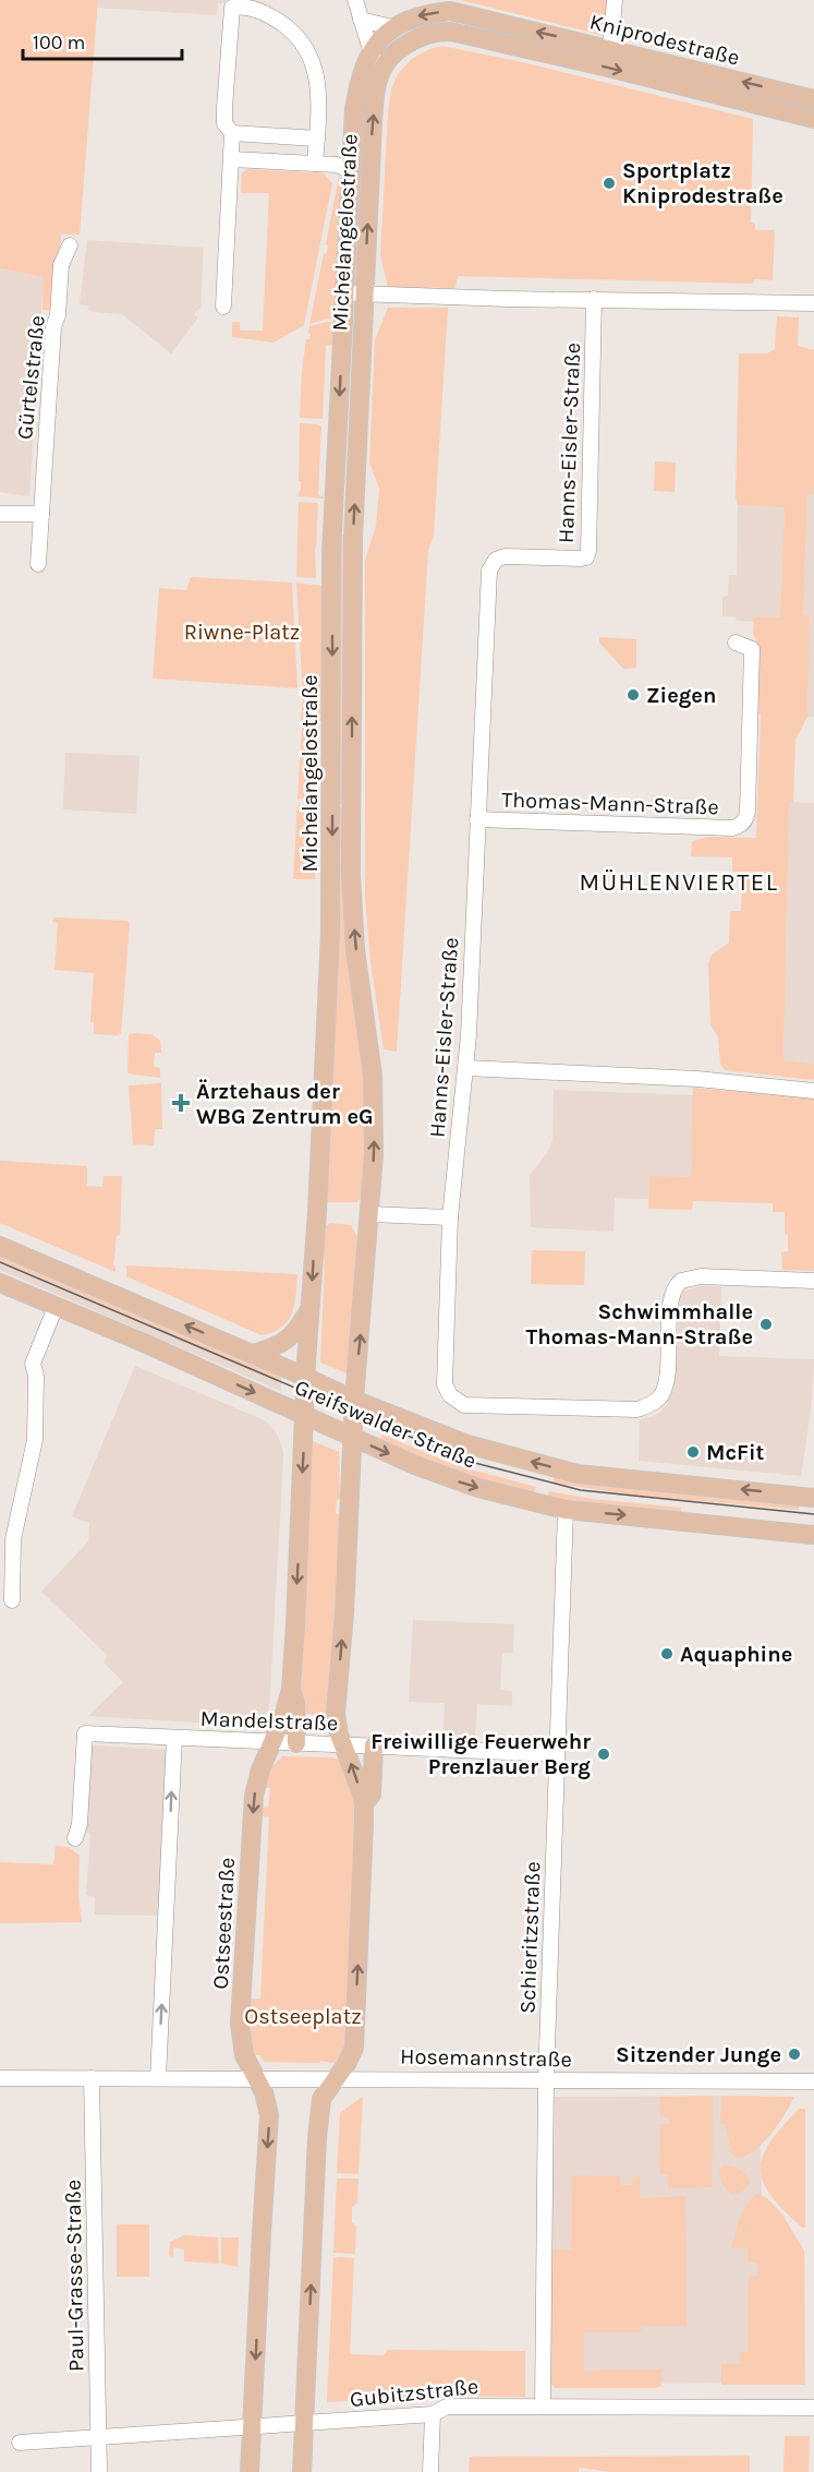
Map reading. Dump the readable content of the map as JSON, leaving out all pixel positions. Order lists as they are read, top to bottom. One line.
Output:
{"streets":{"main road":["Kniprodestraße","Michelangelostraße","Greifswalder Straße","Ostseestraße"],"street":["Gürtelstraße","Hanns-Eisler-Straße","Thomas-Mann-Straße","Mandelstraße","Schieritzstraße","Hosemannstraße","Paul-Grasse-Straße","Gubitzstraße"]},"crossings":[["Kniprodestraße","Michelangelostraße"],["Michelangelostraße","Greifswalder Straße"],["Michelangelostraße","Ostseestraße"],["Hanns-Eisler-Straße","Thomas-Mann-Straße"],["Greifswalder Straße","Ostseestraße"],["Greifswalder Straße","Schieritzstraße"],["Mandelstraße","Ostseestraße"],["Mandelstraße","Schieritzstraße"],["Ostseestraße","Hosemannstraße"],["Ostseestraße","Gubitzstraße"],["Schieritzstraße","Hosemannstraße"],["Schieritzstraße","Gubitzstraße"],["Hosemannstraße","Paul-Grasse-Straße"],["Paul-Grasse-Straße","Gubitzstraße"]],"districts":["MÜHLENVIERTEL"],"parks":["Riwne-Platz","Ostseeplatz"],"places":{"other":["Sportplatz Kniprodestraße","Ziegen","Schwimmhalle Thomas-Mann-Straße","McFit","Aquaphine","Freiwillige Feuerwehr Prenzlauer Berg","Sitzender Junge"],"health":["Ärztehaus der WBG Zentrum eG"]},"scale_bar":"100 m"}
